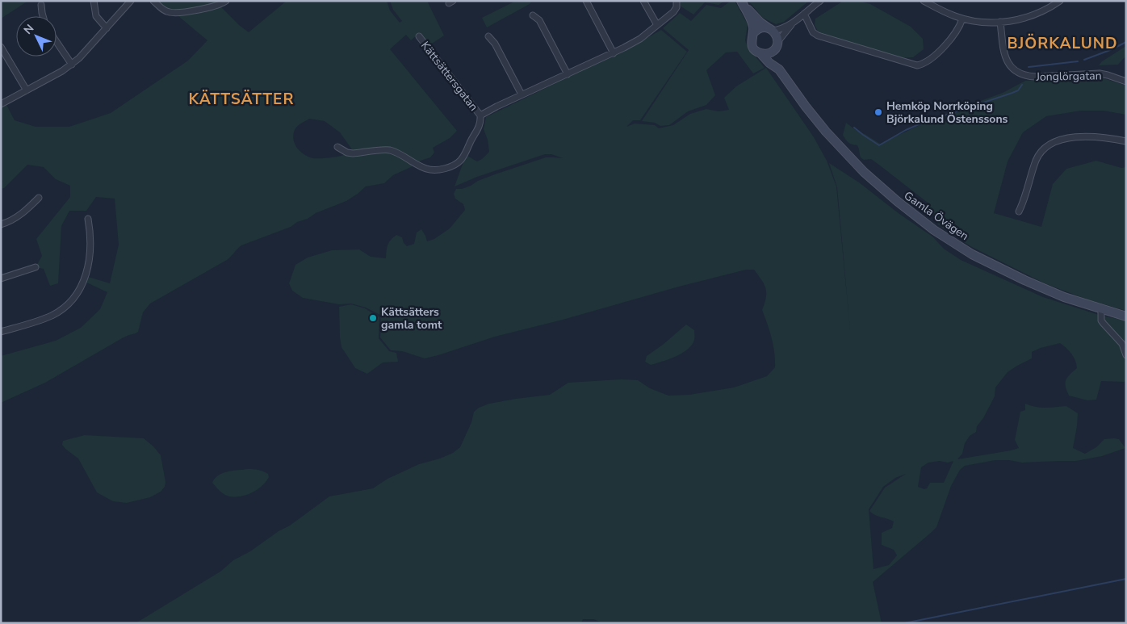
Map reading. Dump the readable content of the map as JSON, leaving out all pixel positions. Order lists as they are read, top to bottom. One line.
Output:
{"streets":{"main road":["Gamla Övägen"],"street":["Kättsättersgatan","Jonglörgatan"]},"districts":["BJÖRKALUND","KÄTTSÄTTER"],"places":["Hemköp Norrköping Björkalund Östenssons","Kättsätters gamla tomt"],"north":"top left"}
